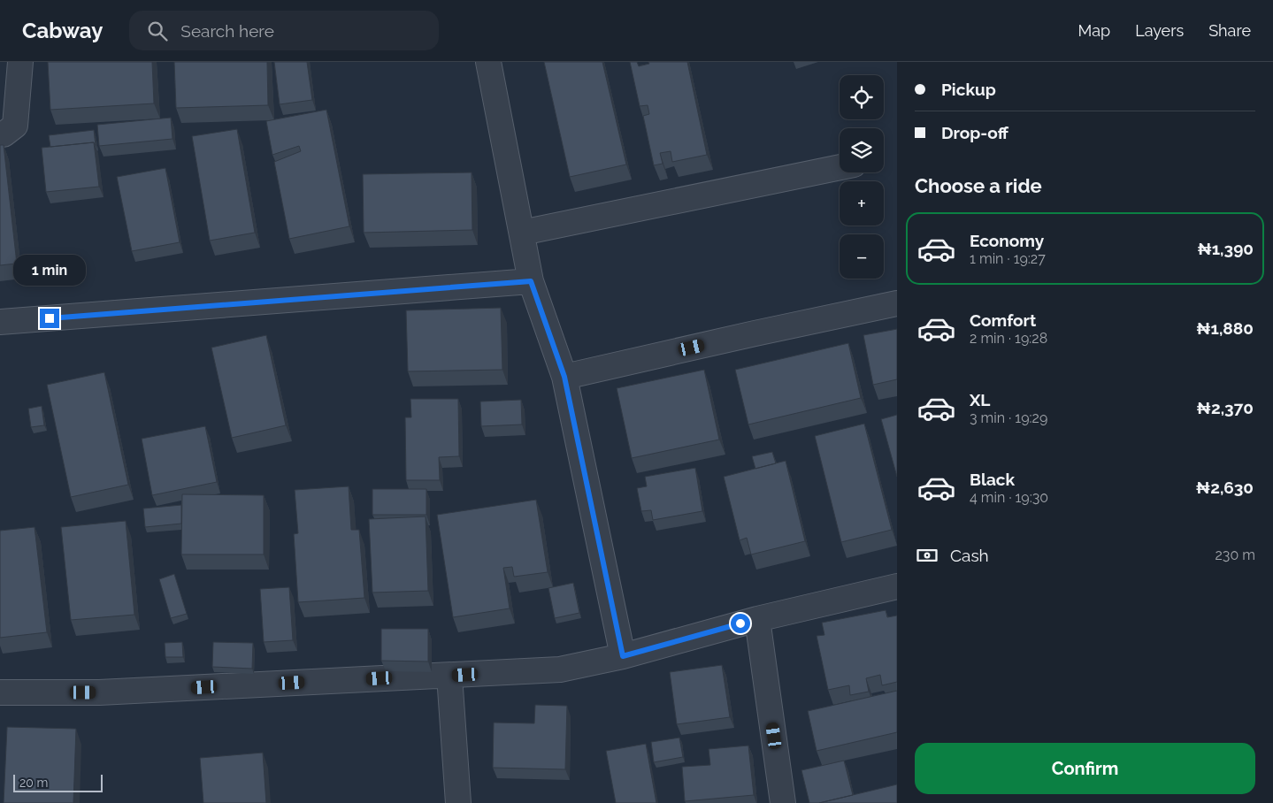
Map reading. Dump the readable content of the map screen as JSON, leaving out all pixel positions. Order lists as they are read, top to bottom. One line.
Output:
{"scale_bar":"20 m","page":{"header":"Cabway","search":"Search here","nav":["Map","Layers","Share"],"banner":["Pickup","Drop-off"],"map_buttons":["+","−"],"heading":"Choose a ride","list":[{"name":"Economy","note":"1 min · 19:27","value":"₦1,390"},{"name":"Comfort","note":"2 min · 19:28","value":"₦1,880"},{"name":"XL","note":"3 min · 19:29","value":"₦2,370"},{"name":"Black","note":"4 min · 19:30","value":"₦2,630"}],"bubble":"1 min","pay":["Cash","230 m"],"buttons":"Confirm","scale":"20 m"}}
